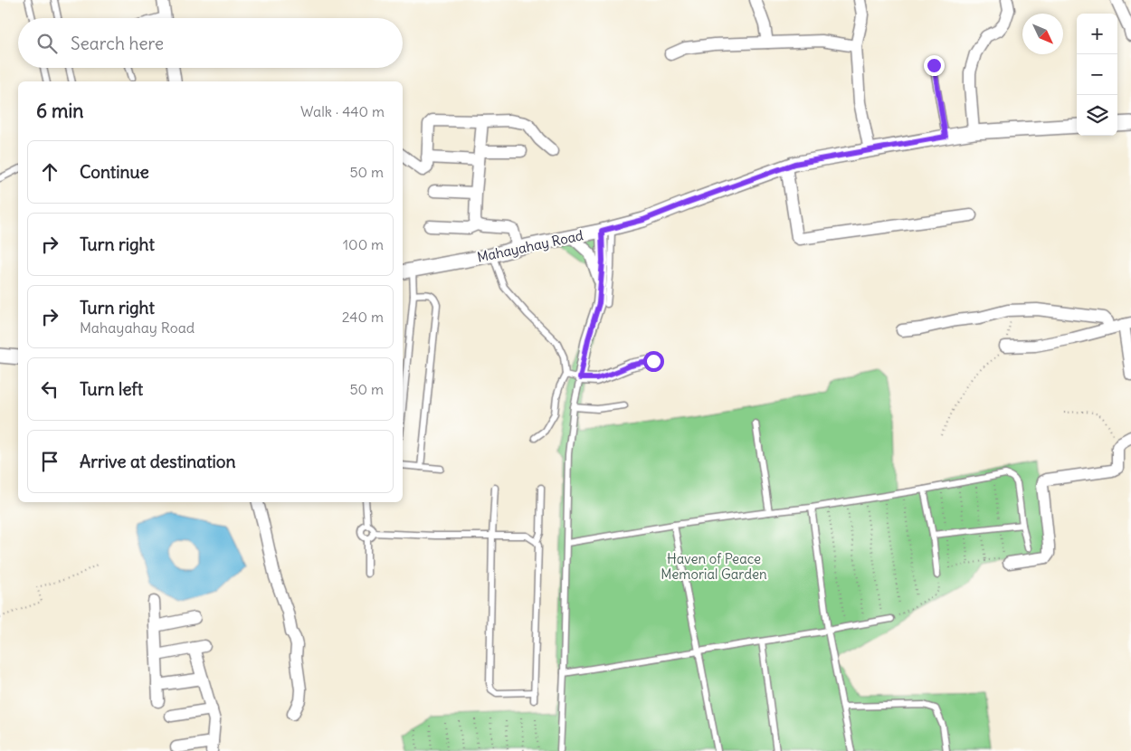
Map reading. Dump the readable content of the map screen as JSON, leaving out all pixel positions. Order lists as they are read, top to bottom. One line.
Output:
{"streets":{"street":["Mahayahay Road"]},"parks":["Haven of Peace Memorial Garden"],"north":"bottom right","page":{"map_buttons":["+","−"],"search":"Search here","heading":["6 min","Walk · 440 m"],"list":[["Continue","50 m"],["Turn right","100 m"],["Turn right","Mahayahay Road","240 m"],["Turn left","50 m"],"Arrive at destination"]}}
